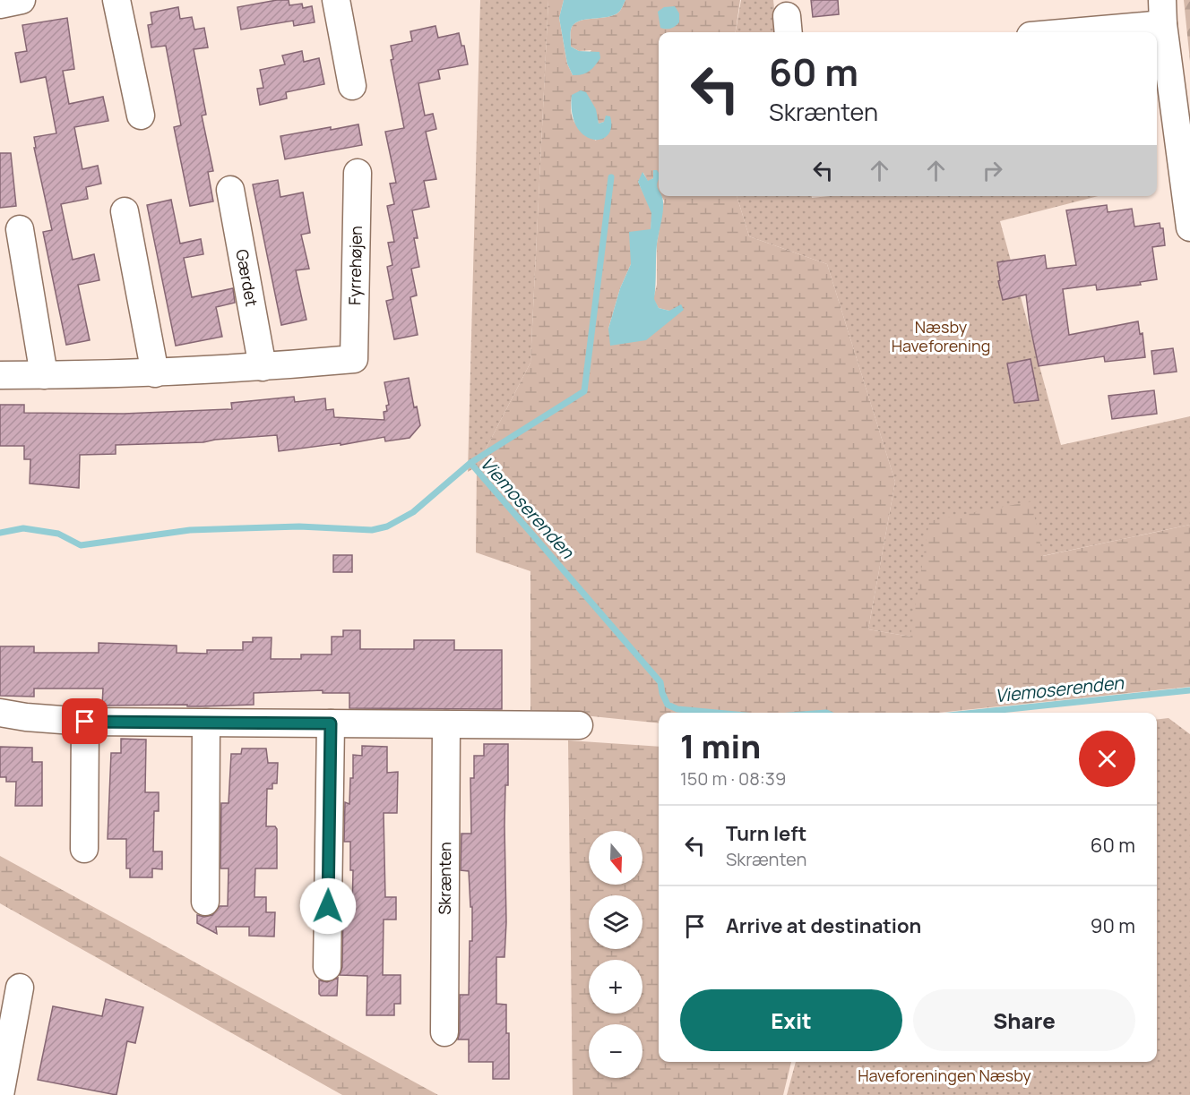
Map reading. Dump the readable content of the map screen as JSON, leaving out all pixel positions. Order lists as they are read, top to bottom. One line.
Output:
{"streets":{"street":["Fyrrehøjen","Gærdet","Skrænten"]},"crossings":[["Fyrrehøjen","Gærdet"]],"water":["Viemoserenden"],"parks":["Næsby Haveforening","Haveforeningen Næsby"],"north":"bottom","page":{"turn":["60 m","Skrænten"],"heading":["1 min","150 m · 08:39"],"list":[{"name":"Turn left","note":"Skrænten","value":"60 m"},{"name":"Arrive at destination","value":"90 m"}],"map_buttons":["+","−"],"buttons":["Exit","Share"]}}
